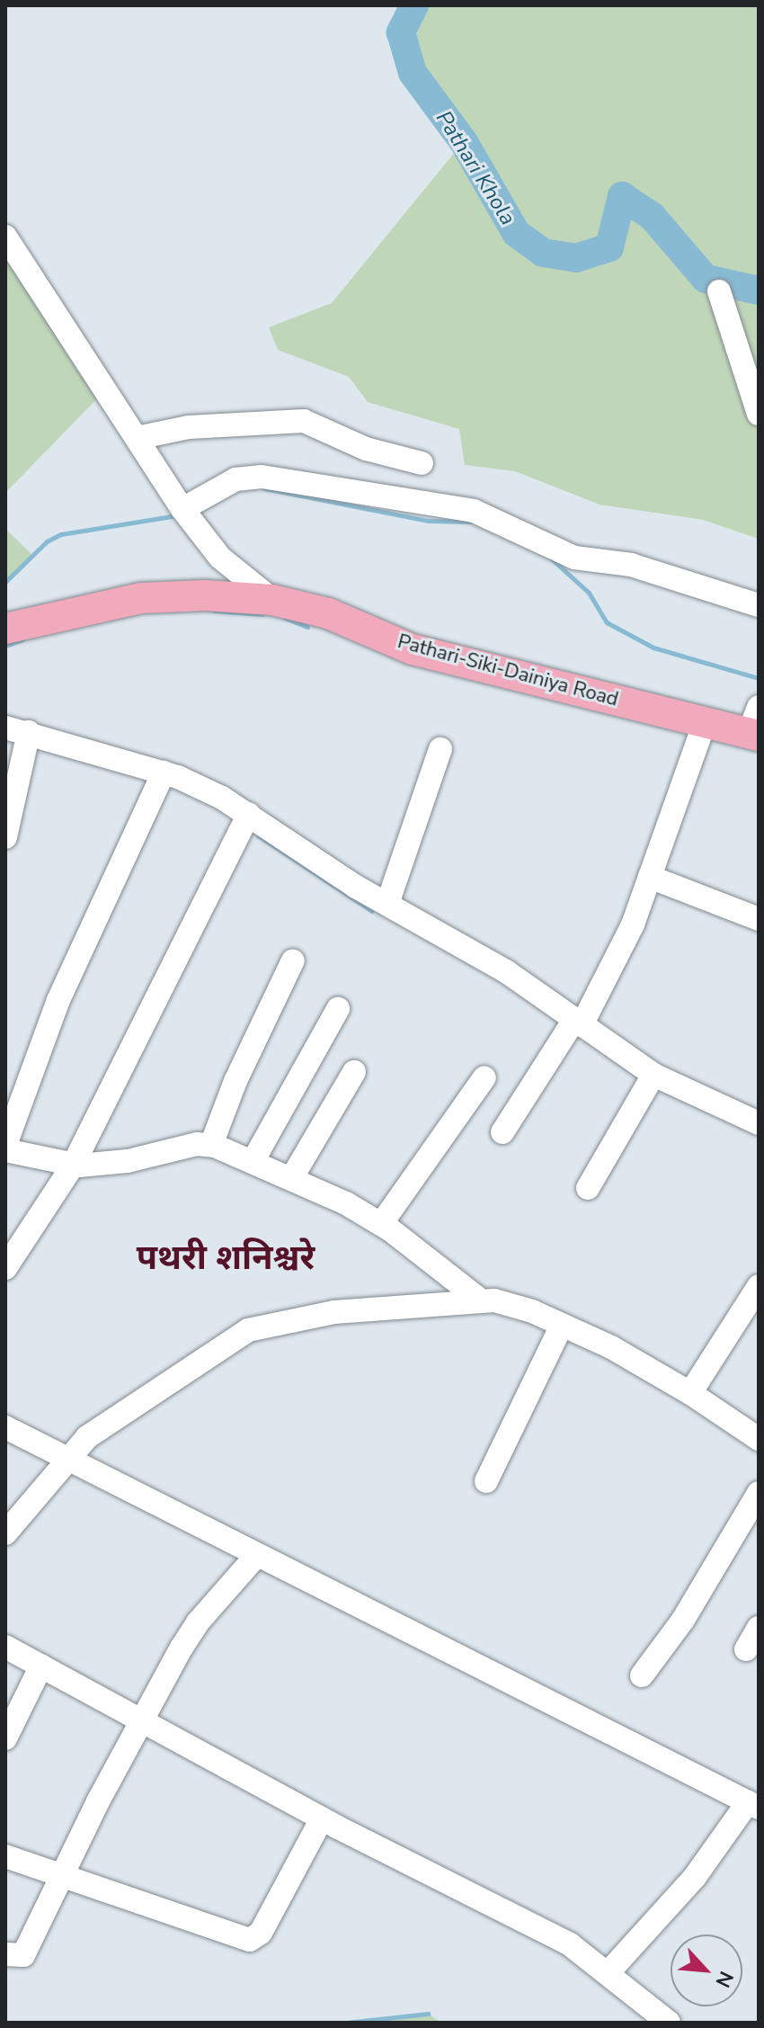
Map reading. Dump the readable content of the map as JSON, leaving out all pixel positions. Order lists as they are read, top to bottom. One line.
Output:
{"streets":{"main road":["Pathari-Siki-Dainiya Road"]},"districts":["पथरी शनिश्चरे"],"water":["Pathari Khola"],"north":"bottom right"}
